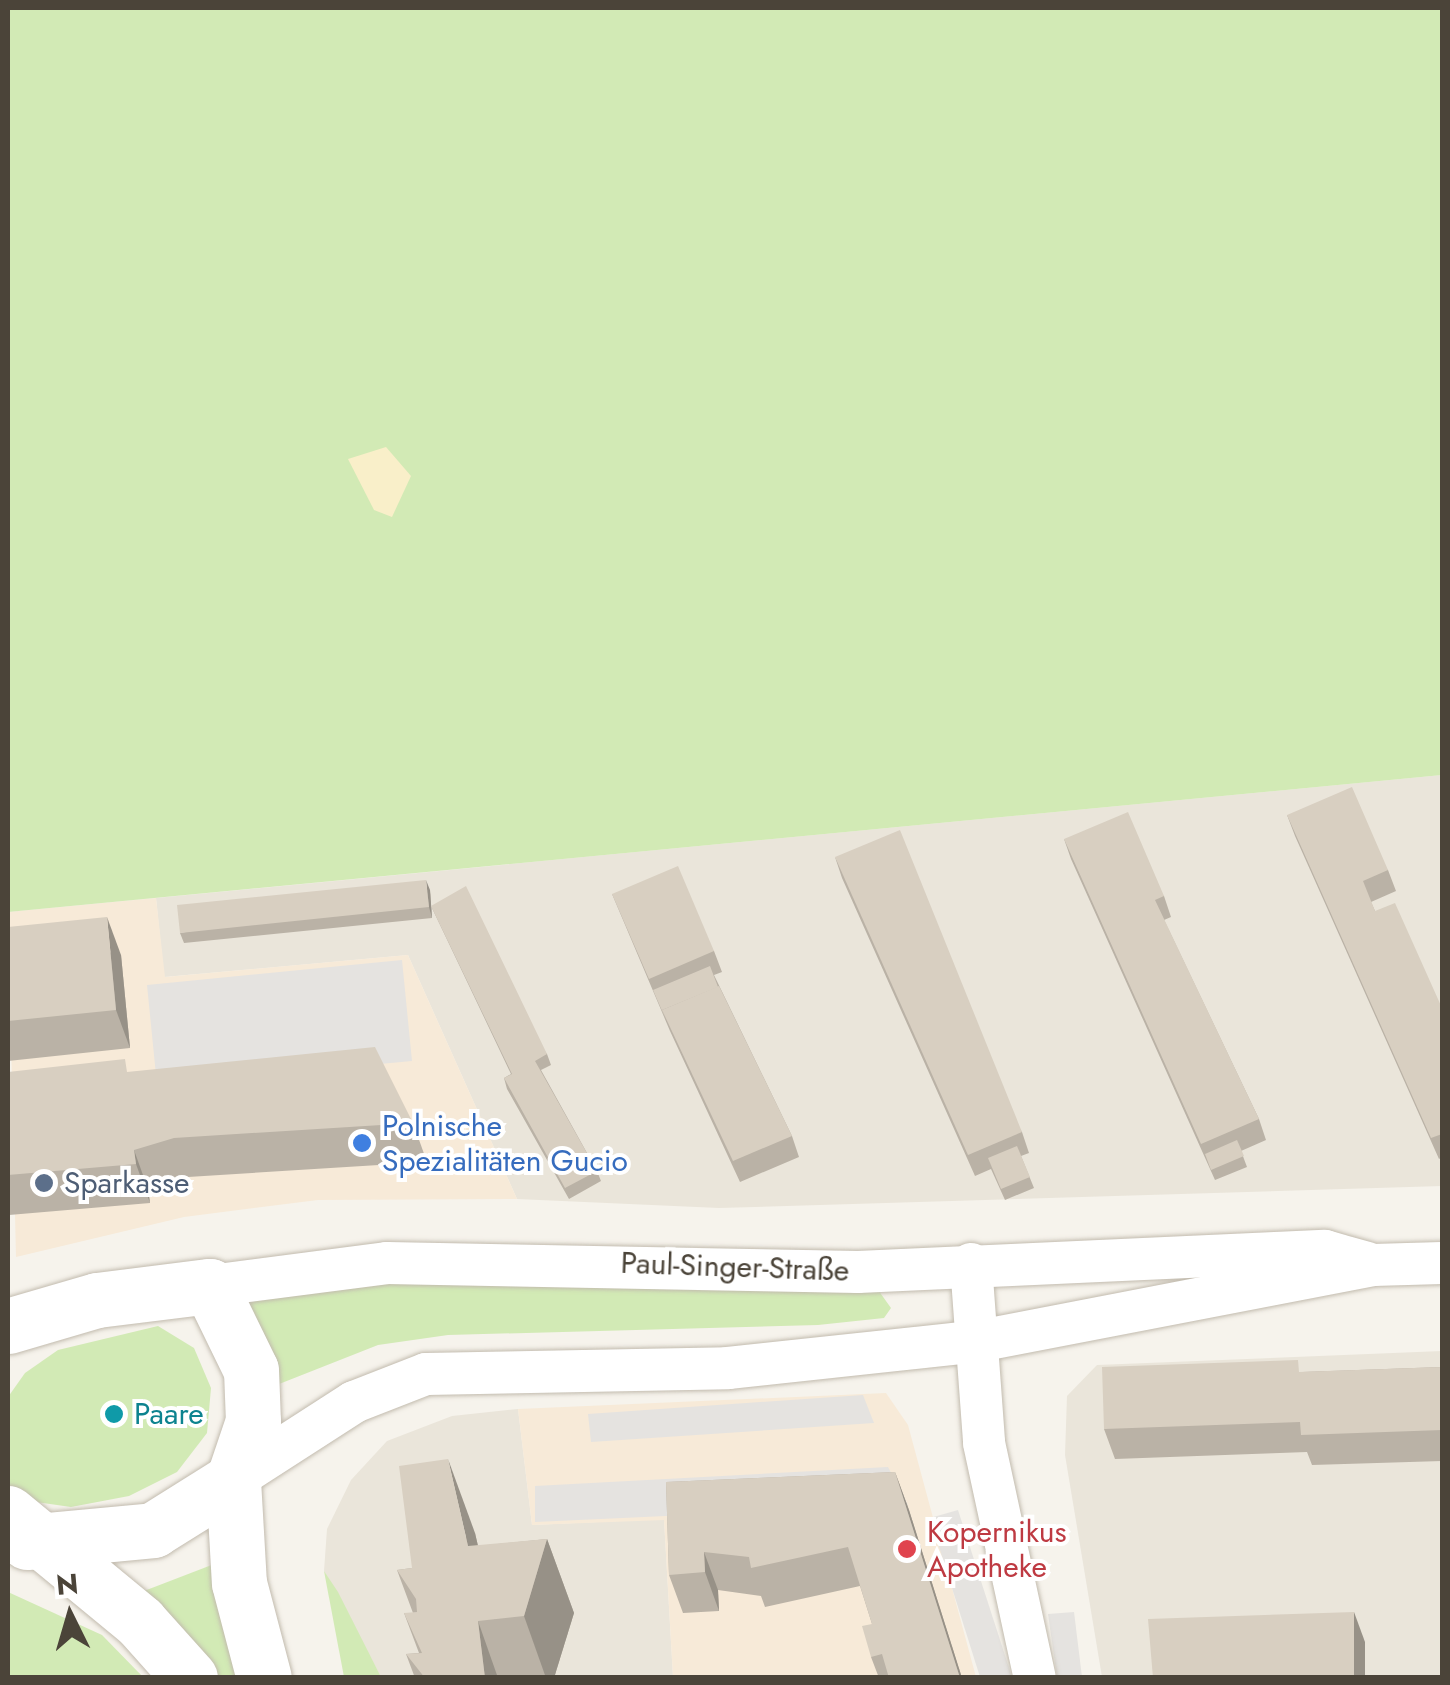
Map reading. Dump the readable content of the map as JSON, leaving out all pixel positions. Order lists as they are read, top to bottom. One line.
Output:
{"streets":{"street":["Paul-Singer-Straße"]},"places":["Polnische Spezialitäten Gucio","Sparkasse","Paare","Kopernikus Apotheke"],"north":"top"}
